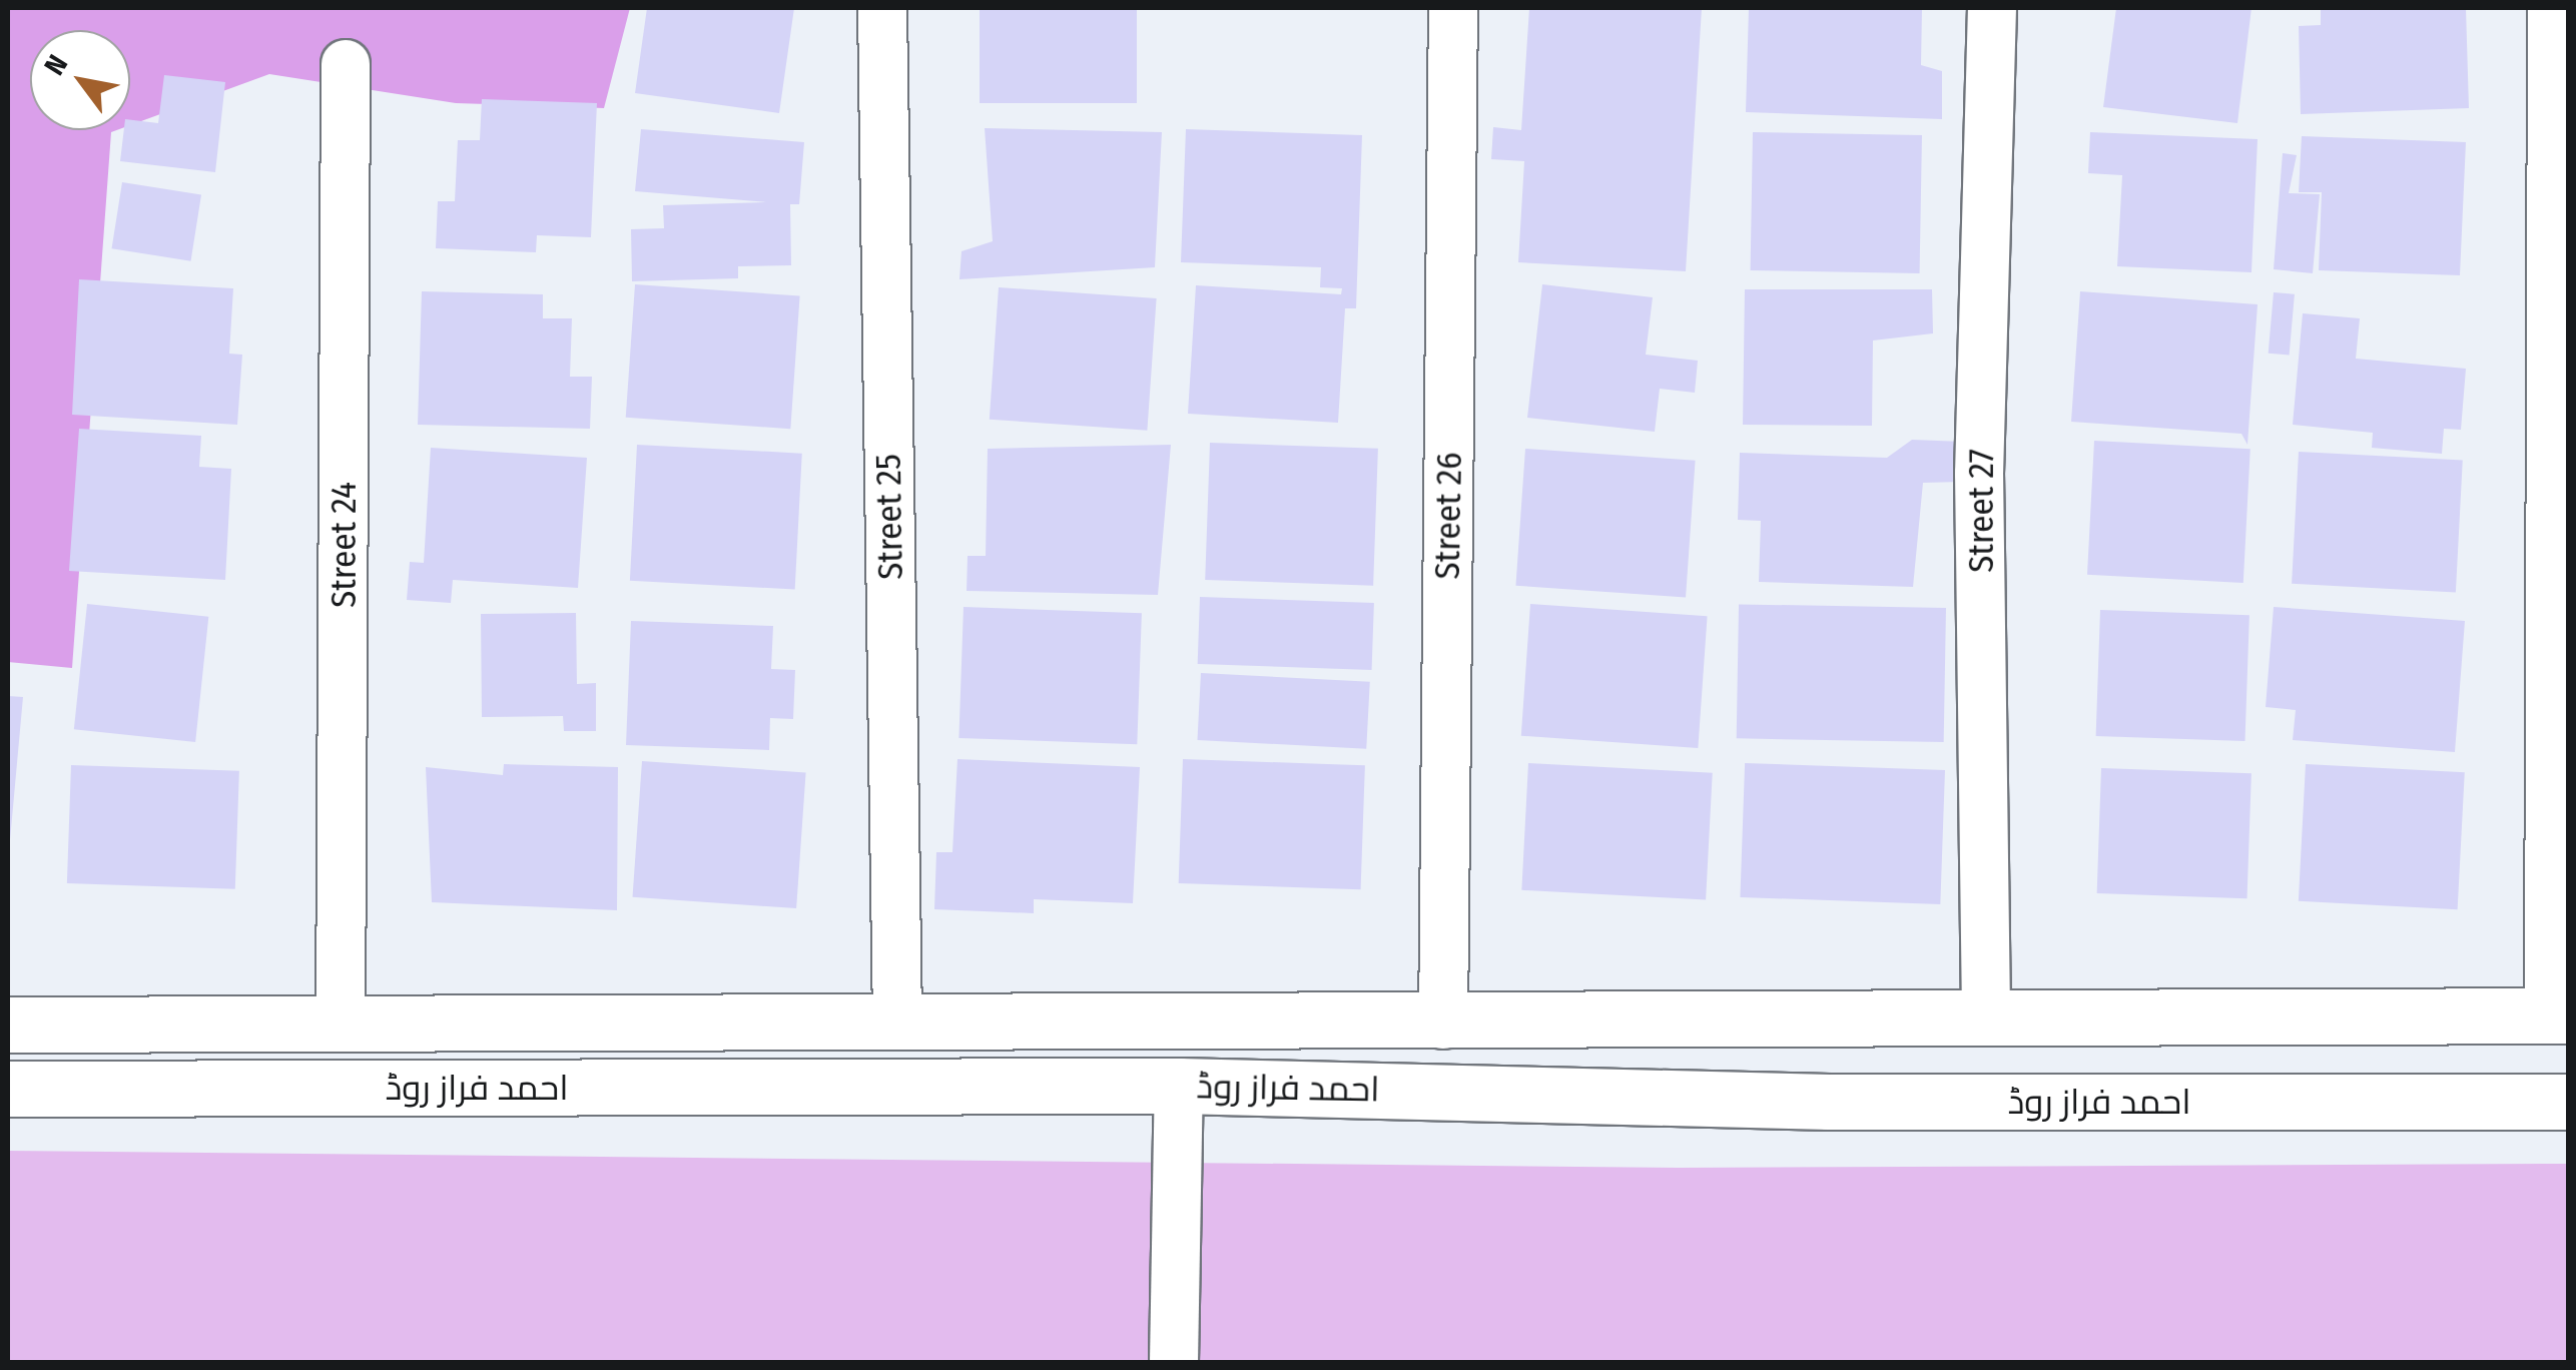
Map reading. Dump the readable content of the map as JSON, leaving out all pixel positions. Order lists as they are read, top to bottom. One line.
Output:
{"streets":{"main road":["احمد فراز روڈ"],"street":["Street 27","Street 26","Street 25","Street 24"]},"crossings":[["Street 27","احمد فراز روڈ"],["Street 26","احمد فراز روڈ"],["Street 25","احمد فراز روڈ"],["Street 24","احمد فراز روڈ"]],"north":"top left"}
